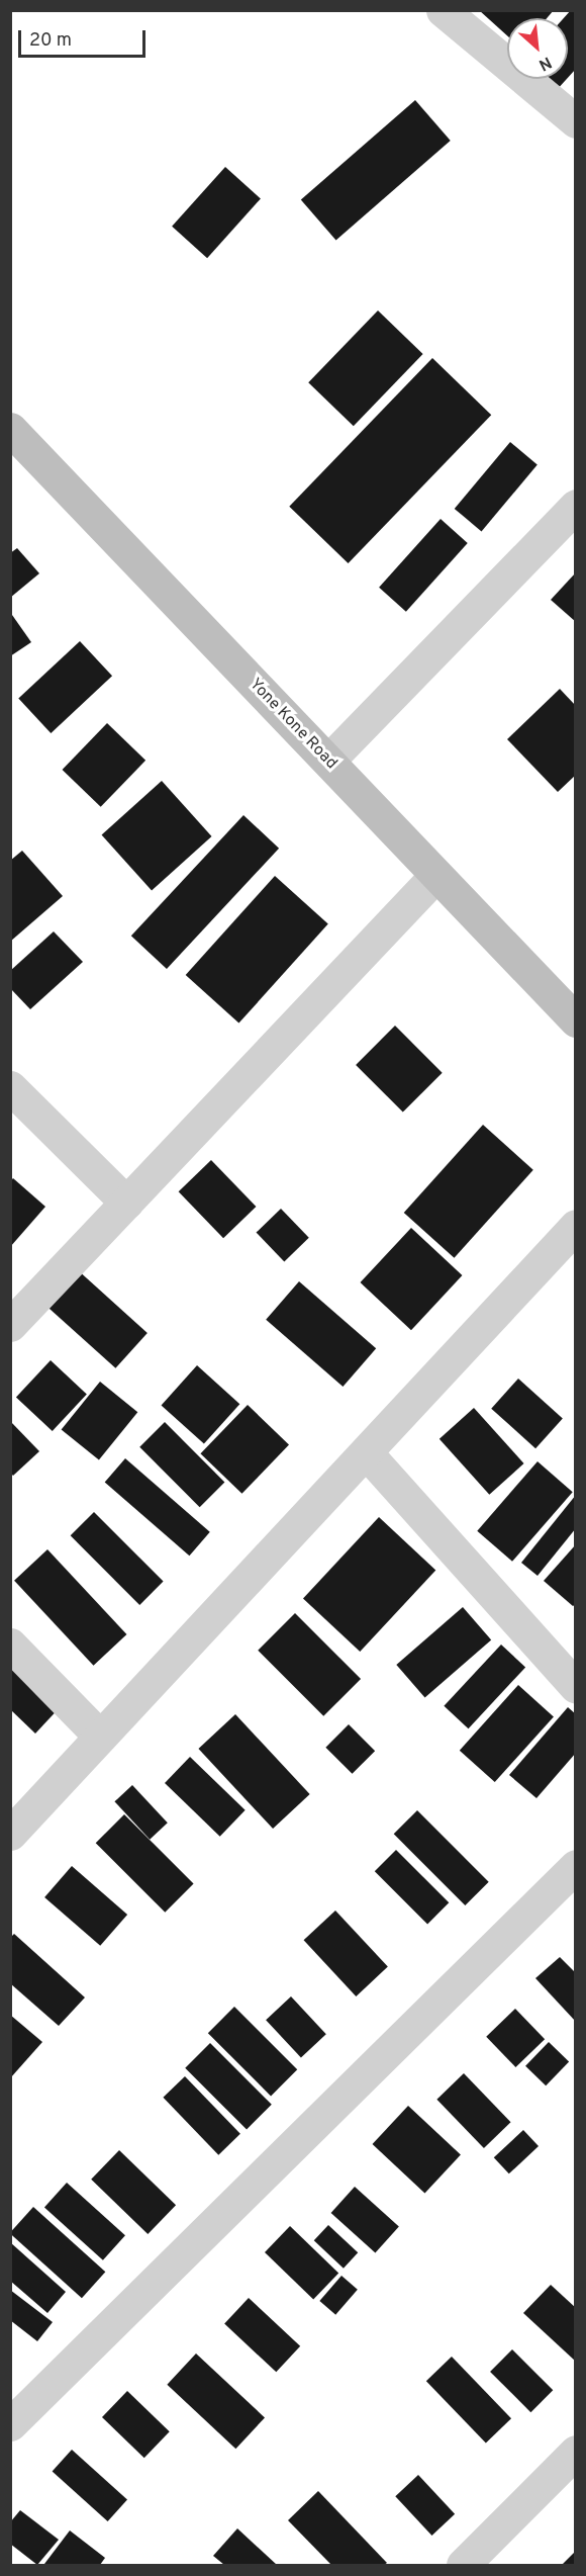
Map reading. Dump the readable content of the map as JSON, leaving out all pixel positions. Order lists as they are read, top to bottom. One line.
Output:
{"streets":{"street":["Yone Kone Road"]},"scale_bar":"20 m","north":"bottom right"}
